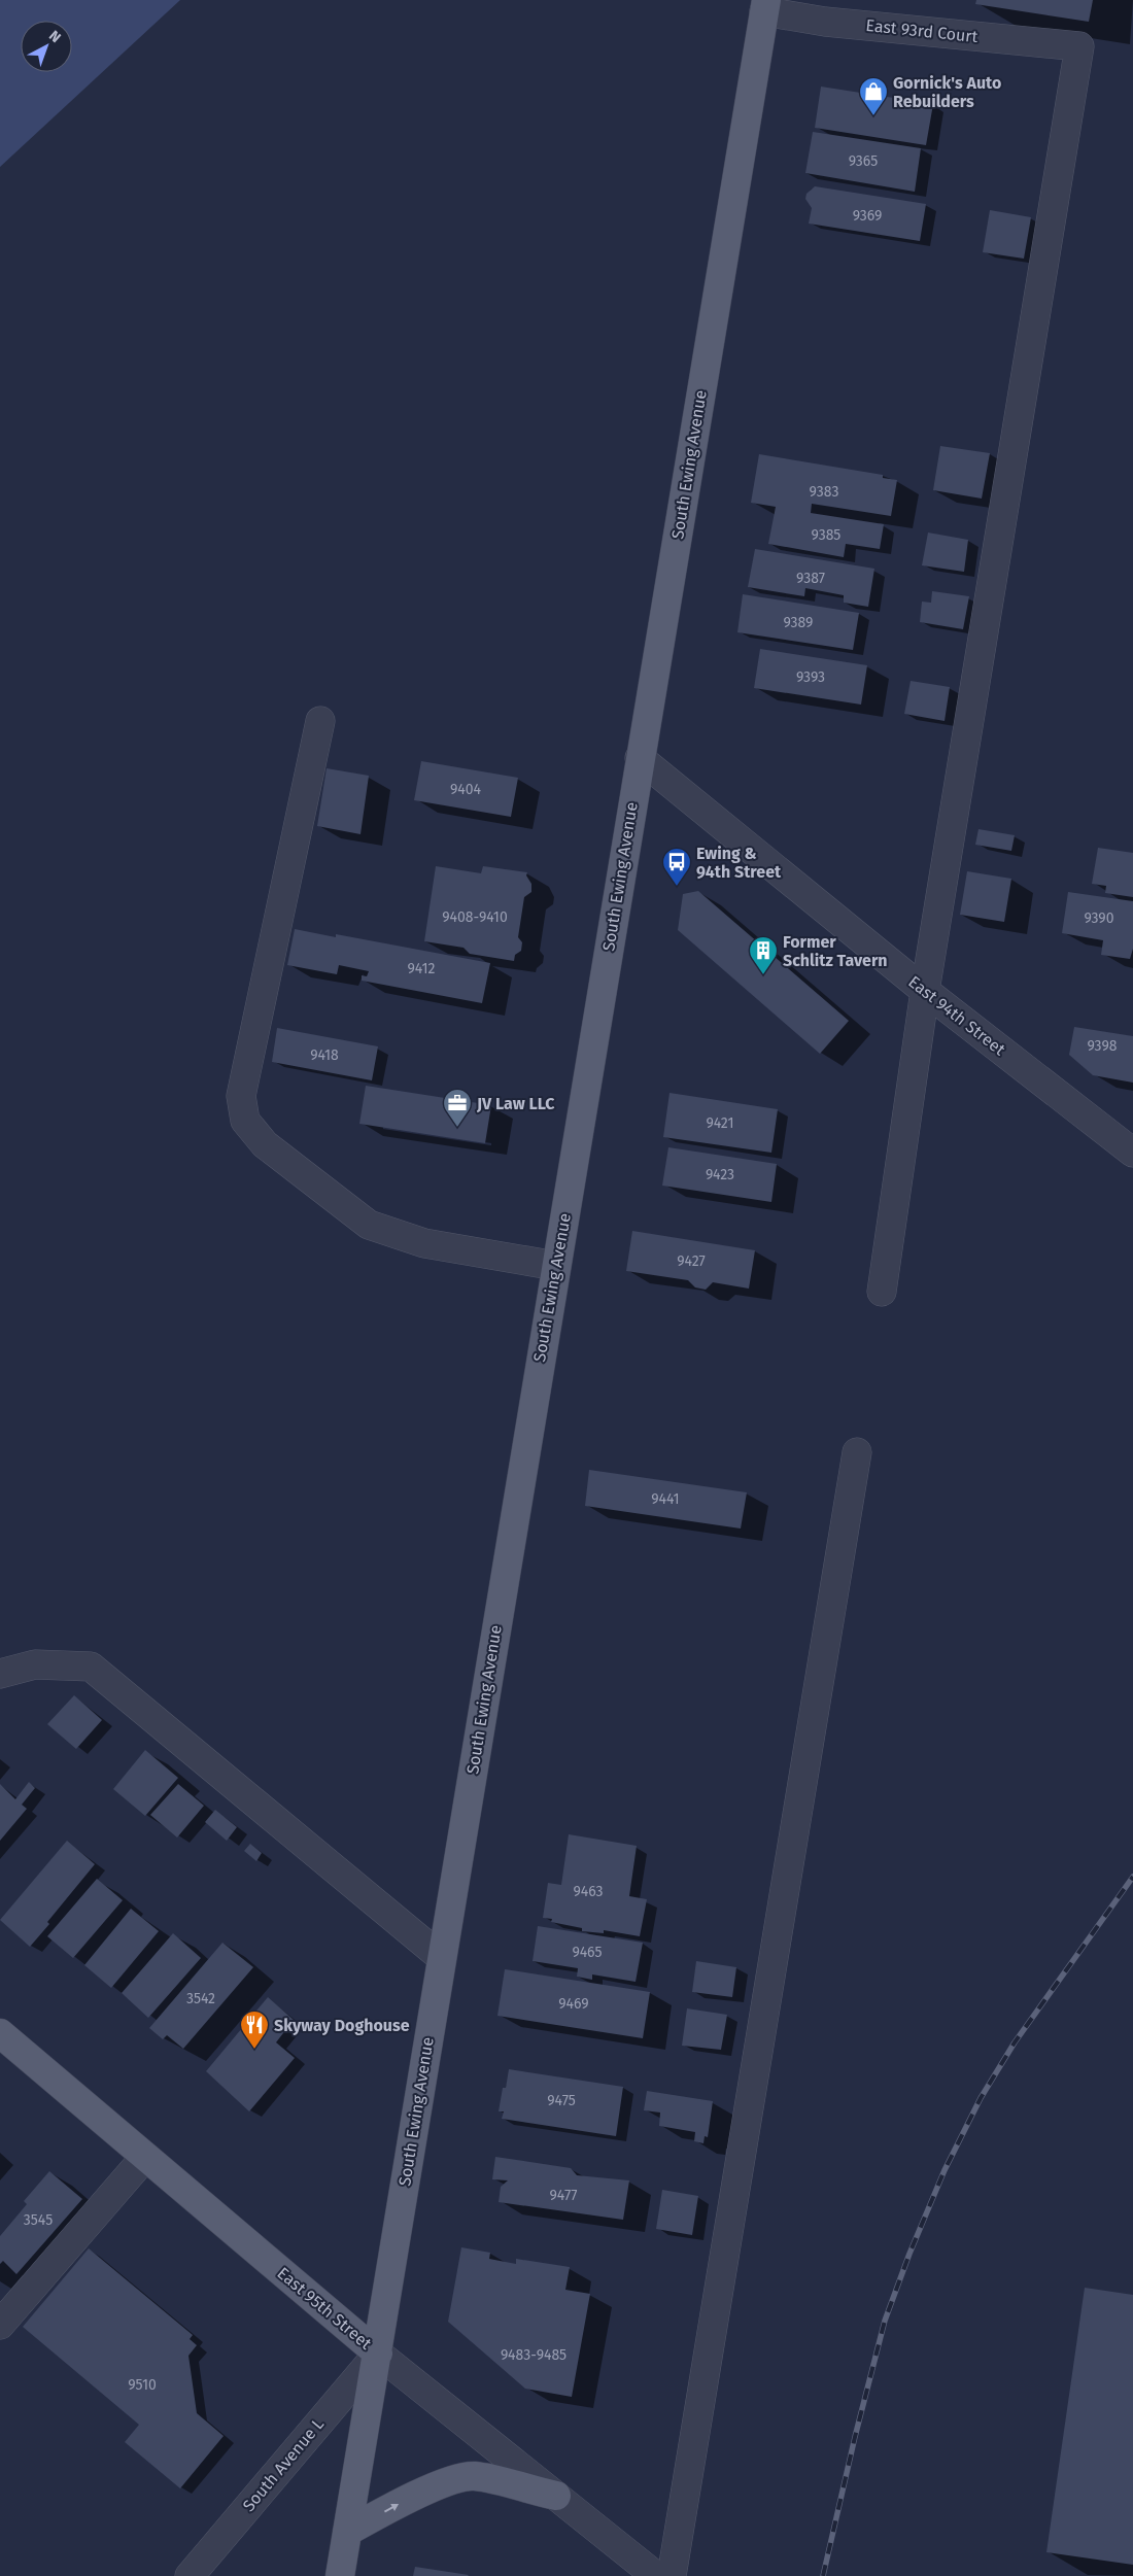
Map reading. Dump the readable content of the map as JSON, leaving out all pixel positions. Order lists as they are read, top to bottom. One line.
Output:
{"streets":{"main road":["South Ewing Avenue","East 95th Street"],"street":["East 93rd Court","East 94th Street","South Avenue L"]},"crossings":[["East 93rd Court","South Ewing Avenue"],["East 93rd Court","East 94th Street"],["South Ewing Avenue","East 94th Street"],["South Ewing Avenue","East 95th Street"],["South Ewing Avenue","South Avenue L"],["East 95th Street","South Avenue L"]],"places":{"shop":["Gornick's Auto Rebuilders"],"bus stop":["Ewing & 94th Street"],"building":["Former Schlitz Tavern"],"office":["JV Law LLC"],"restaurant":["Skyway Doghouse"]},"house_numbers":["9365","9369","9383","9385","9387","9389","9393","9404","9408-9410","9390","9412","9398","9418","9421","9423","9427","9441","9463","9465","3542","9469","9475","9477","3545","9483-9485","9510"],"north":"top right"}
